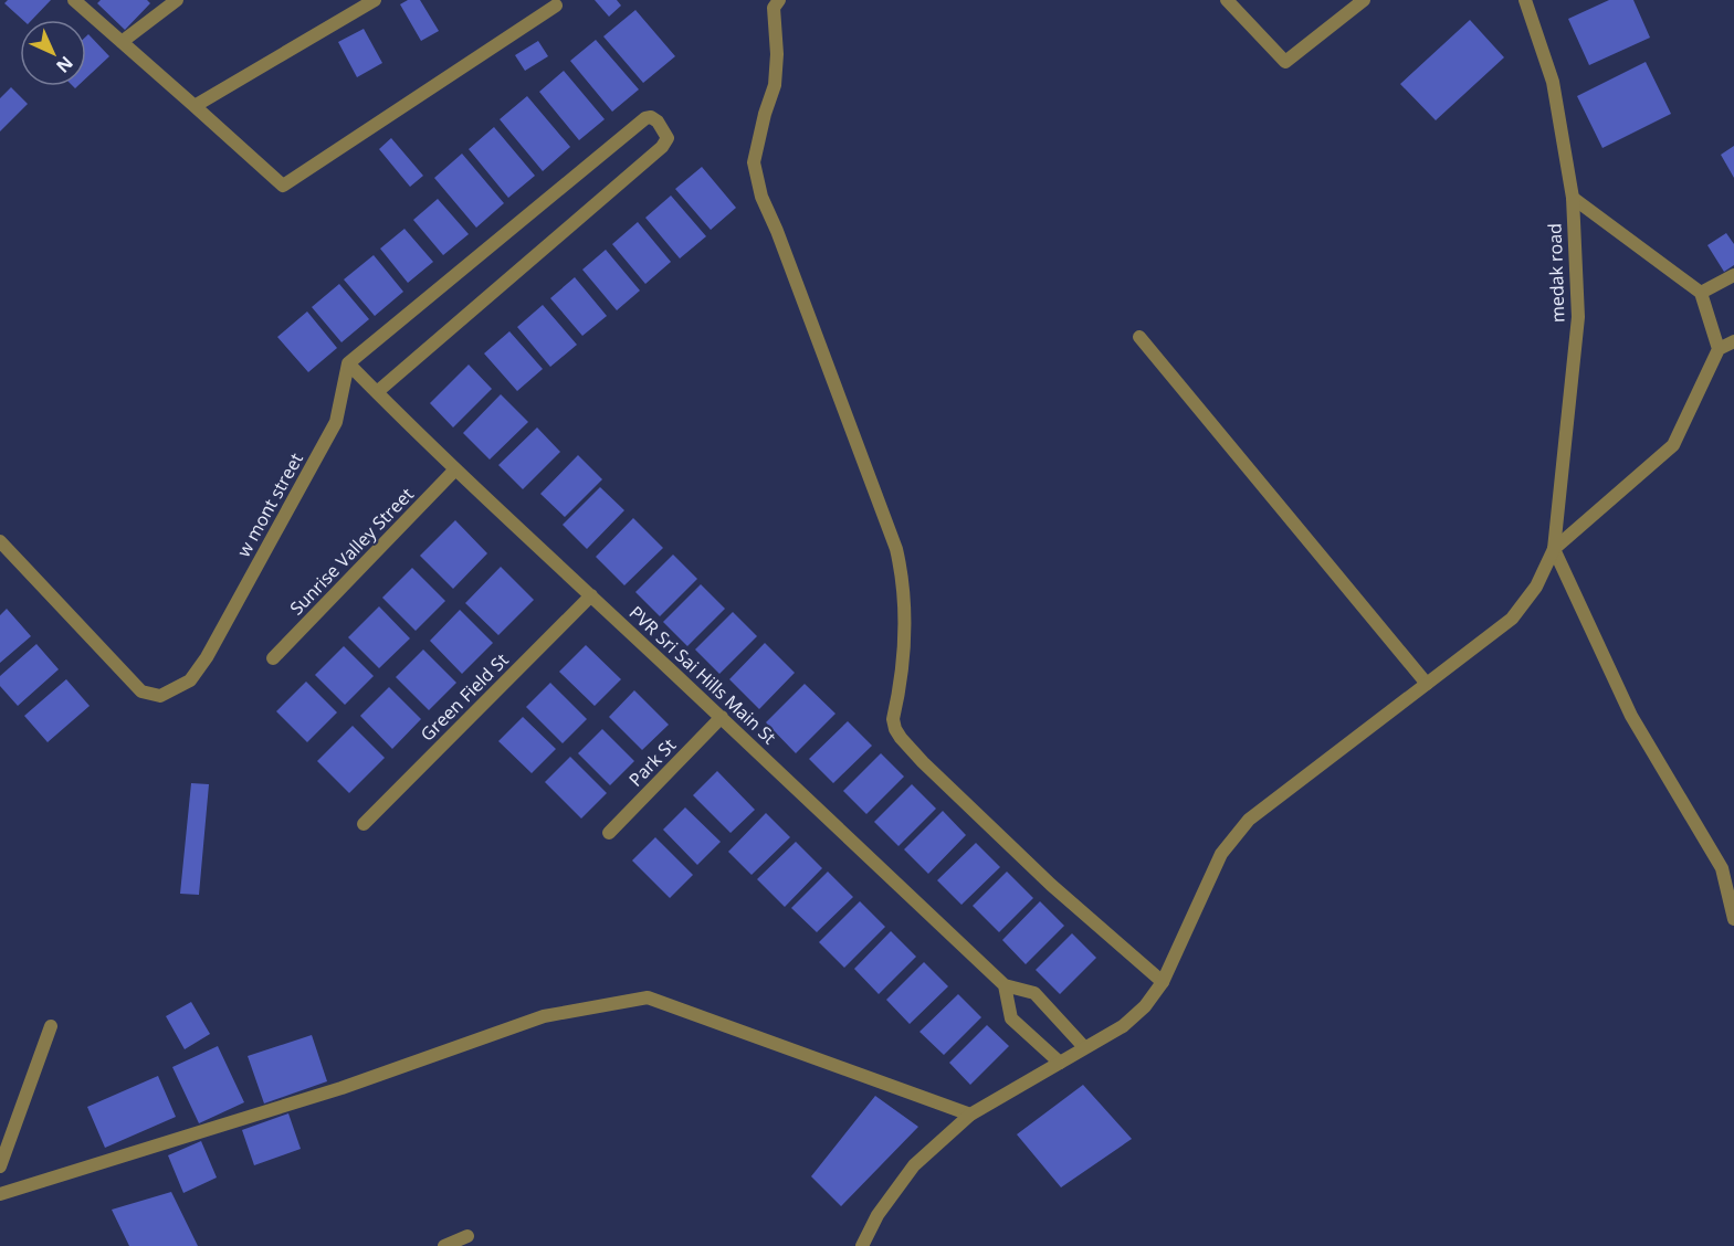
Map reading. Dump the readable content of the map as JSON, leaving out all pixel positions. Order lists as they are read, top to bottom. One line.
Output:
{"streets":{"street":["medak road","w mont street","Sunrise Valley Street","PVR Sri Sai Hills Main St","Green Field St","Park St"]},"crossings":[["w mont street","PVR Sri Sai Hills Main St"],["Sunrise Valley Street","PVR Sri Sai Hills Main St"],["PVR Sri Sai Hills Main St","Green Field St"],["PVR Sri Sai Hills Main St","Park St"]],"north":"bottom right"}
